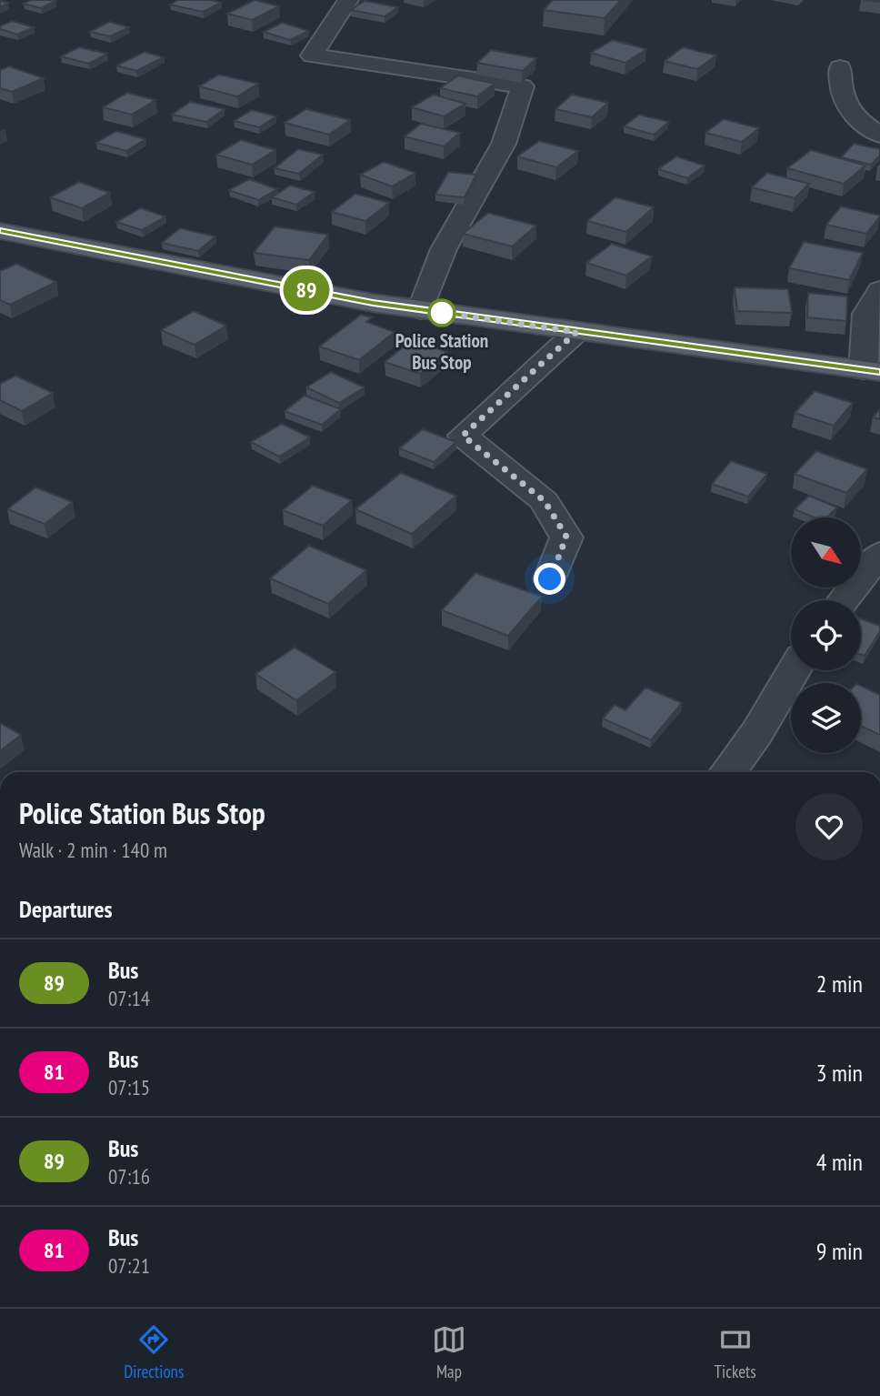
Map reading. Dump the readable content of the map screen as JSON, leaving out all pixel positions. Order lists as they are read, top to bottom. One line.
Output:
{"places":["Police Station Bus Stop"],"lines":["bus line 89"],"north":"bottom right","page":{"on_map":"89","heading":[["Police Station Bus Stop","Walk · 2 min · 140 m"],"Departures"],"list":[{"mark":"89","name":"Bus","note":"07:14","value":"2 min"},{"mark":"81","name":"Bus","note":"07:15","value":"3 min"},{"mark":"89","name":"Bus","note":"07:16","value":"4 min"},{"mark":"81","name":"Bus","note":"07:21","value":"9 min"}],"tabs":["Directions","Map","Tickets"]}}
